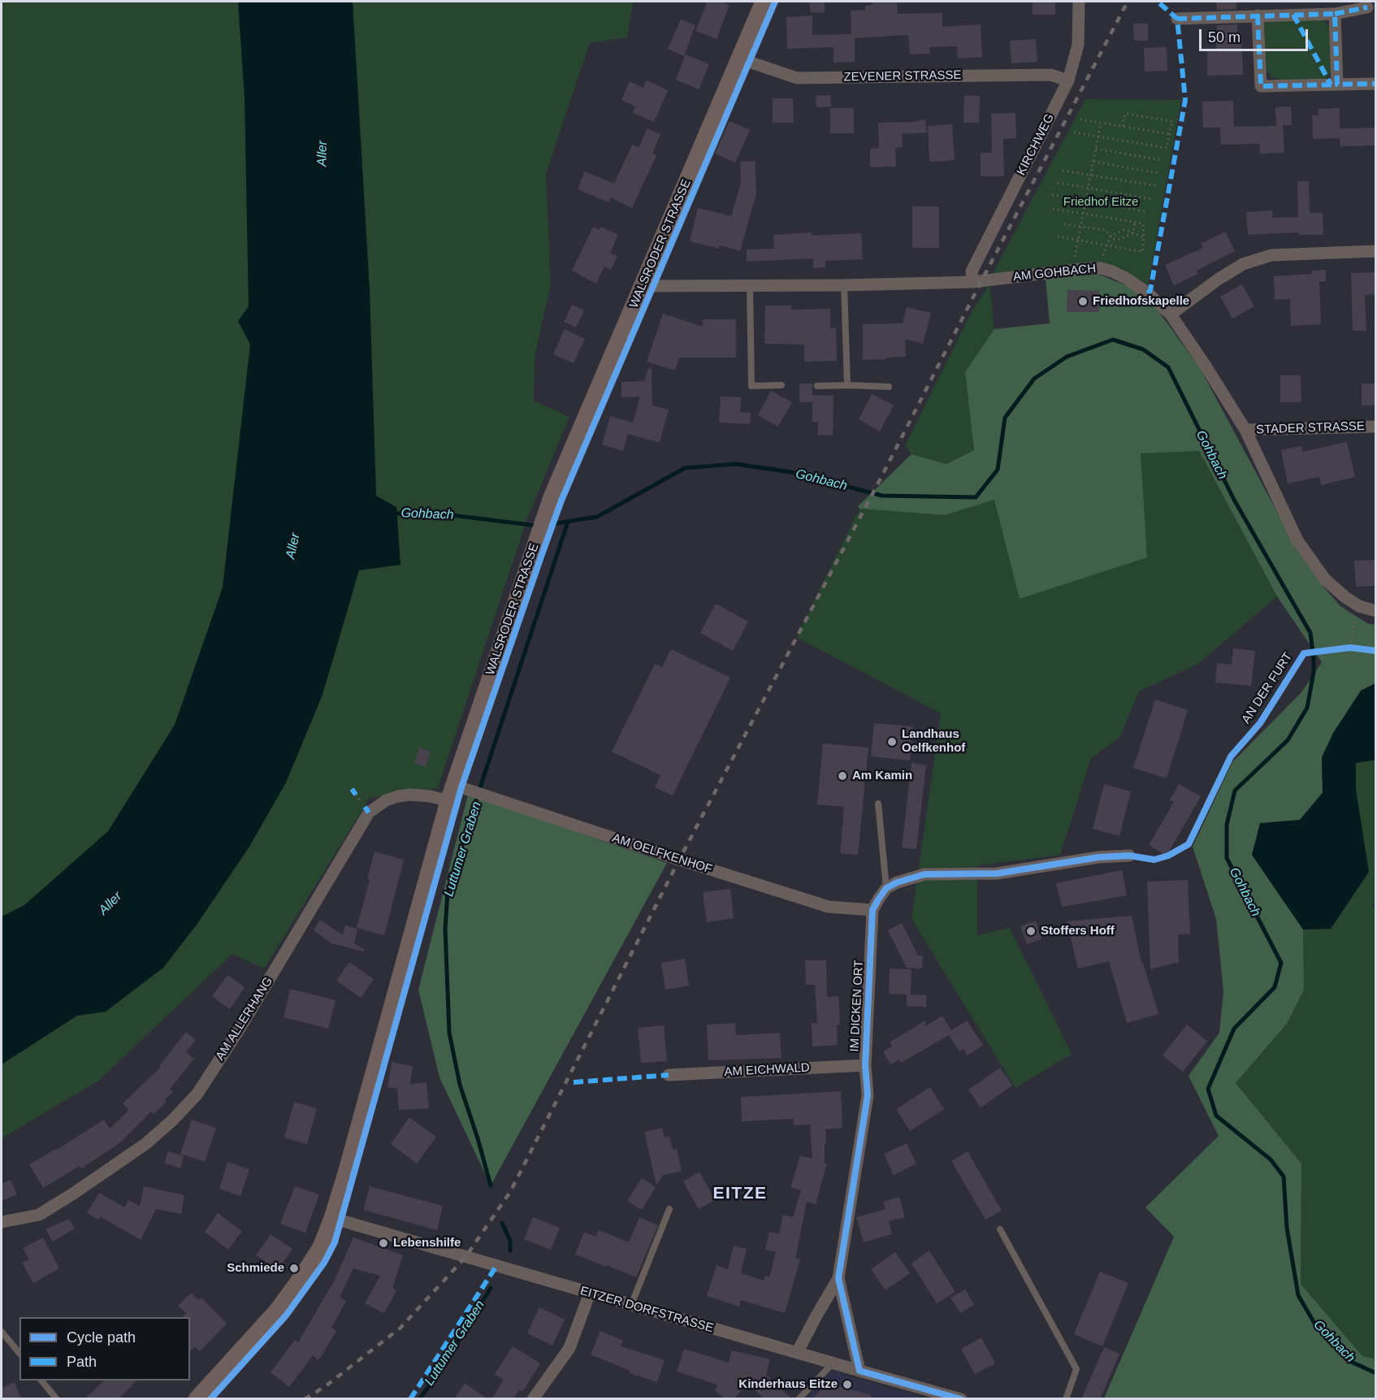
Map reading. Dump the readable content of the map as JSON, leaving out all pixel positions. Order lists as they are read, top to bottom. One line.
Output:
{"streets":{"main road":["WALSRODER STRASSE"],"street":["ZEVENER STRASSE","KIRCHWEG","AM GOHBACH","STADER STRASSE","AM OELFKENHOF","IM DICKEN ORT","AM ALLERHANG","AM EICHWALD","EITZER DORFSTRASSE"],"cycle path":["AN DER FURT"]},"crossings":[["ZEVENER STRASSE","KIRCHWEG"],["ZEVENER STRASSE","WALSRODER STRASSE"],["KIRCHWEG","AM GOHBACH"],["WALSRODER STRASSE","AM GOHBACH"],["WALSRODER STRASSE","AM OELFKENHOF"],["WALSRODER STRASSE","AM ALLERHANG"],["WALSRODER STRASSE","EITZER DORFSTRASSE"],["AM GOHBACH","STADER STRASSE"],["AM OELFKENHOF","IM DICKEN ORT"],["AM OELFKENHOF","AM ALLERHANG"],["IM DICKEN ORT","AM EICHWALD"],["IM DICKEN ORT","EITZER DORFSTRASSE"]],"districts":["EITZE"],"water":["Aller","Gohbach","Luttumer Graben"],"parks":["Friedhof Eitze"],"places":["Friedhofskapelle","Landhaus Oelfkenhof","Am Kamin","Stoffers Hoff","Lebenshilfe","Schmiede","Kinderhaus Eitze"],"legend":["Cycle path","Path"],"scale_bar":"50 m"}
